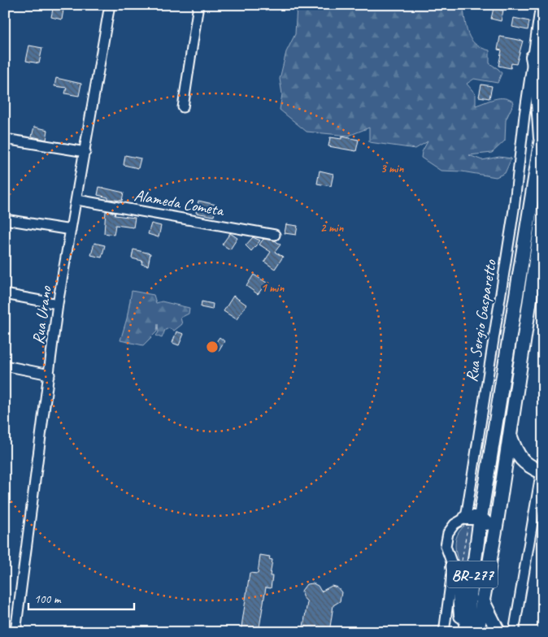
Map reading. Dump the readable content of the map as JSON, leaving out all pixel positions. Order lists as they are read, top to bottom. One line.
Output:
{"streets":{"highway":["BR-277"],"street":["Alameda Cometa","Rua Urano","Rua Sergio Gasparetto"]},"crossings":[["Alameda Cometa","Rua Urano"]],"scale_bar":"100 m","rings":["3 min","2 min","1 min"]}
